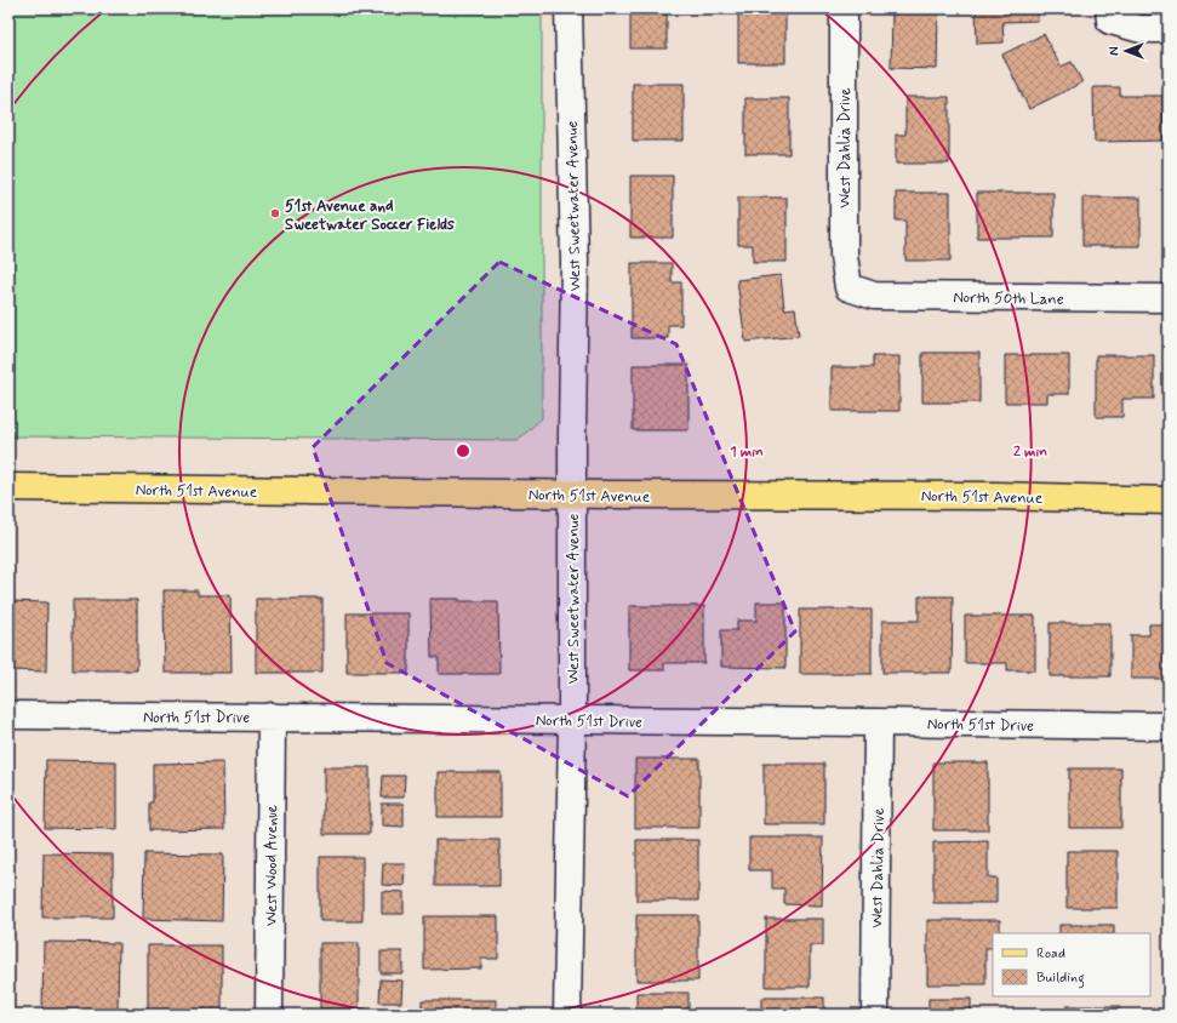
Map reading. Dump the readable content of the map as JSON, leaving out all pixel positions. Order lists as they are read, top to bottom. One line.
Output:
{"streets":{"main road":["North 51st Avenue"],"street":["West Dahlia Drive","West Sweetwater Avenue","North 50th Lane","North 51st Drive","West Wood Avenue"]},"crossings":[["West Dahlia Drive","North 50th Lane"],["West Dahlia Drive","North 51st Drive"],["West Sweetwater Avenue","North 51st Avenue"],["West Sweetwater Avenue","North 51st Drive"],["North 51st Drive","West Wood Avenue"]],"places":["51st Avenue and Sweetwater Soccer Fields"],"legend":["Road","Building"],"north":"left","rings":["1 min","2 min"]}
